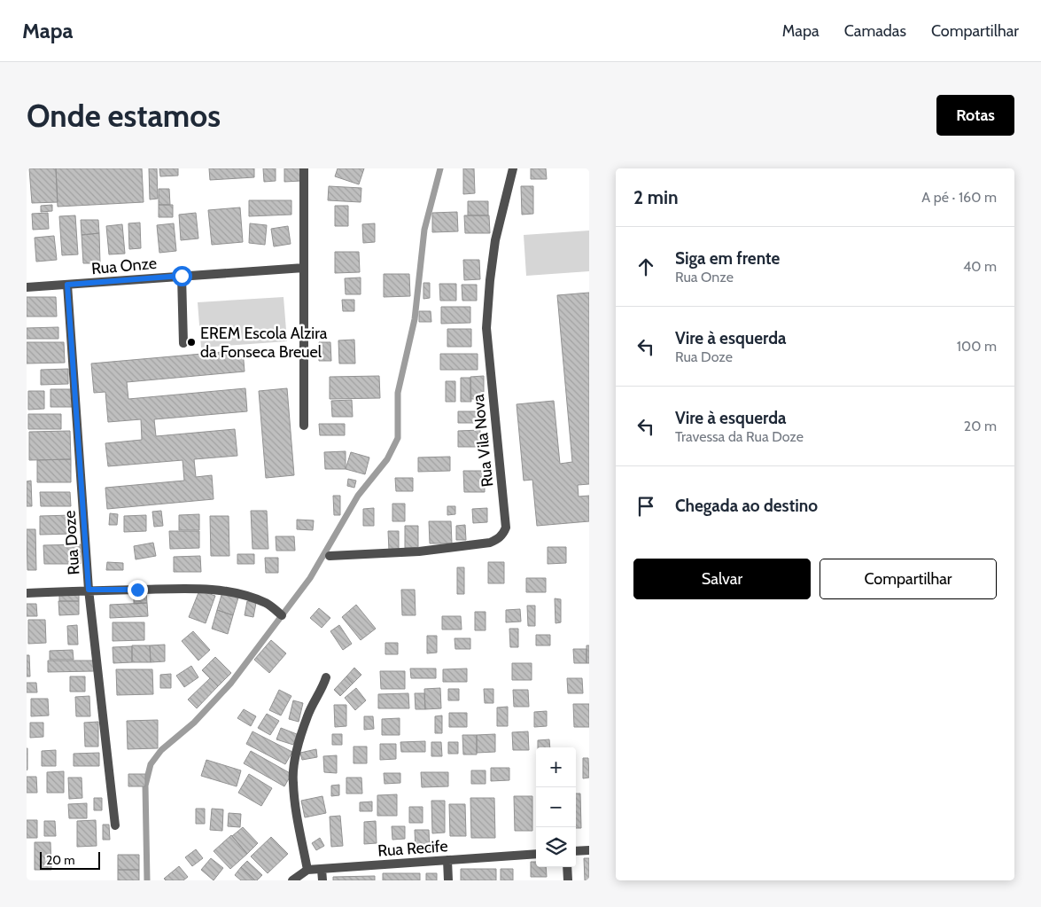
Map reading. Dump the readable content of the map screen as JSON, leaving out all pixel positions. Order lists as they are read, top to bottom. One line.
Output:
{"streets":{"street":["Rua Onze","Rua Vila Nova","Rua Doze","Rua Recife"]},"crossings":[["Rua Onze","Rua Doze"]],"places":["EREM Escola Alzira da Fonseca Breuel"],"scale_bar":"20 m","page":{"header":"Mapa","nav":["Mapa","Camadas","Compartilhar"],"buttons":["Rotas",["Salvar","Compartilhar"]],"title":"Onde estamos","heading":["2 min","A pé · 160 m"],"list":[["Siga em frente","Rua Onze","40 m"],["Vire à esquerda","Rua Doze","100 m"],["Vire à esquerda","Travessa da Rua Doze","20 m"],"Chegada ao destino"],"map_buttons":["+","−"],"scale":"20 m"}}
